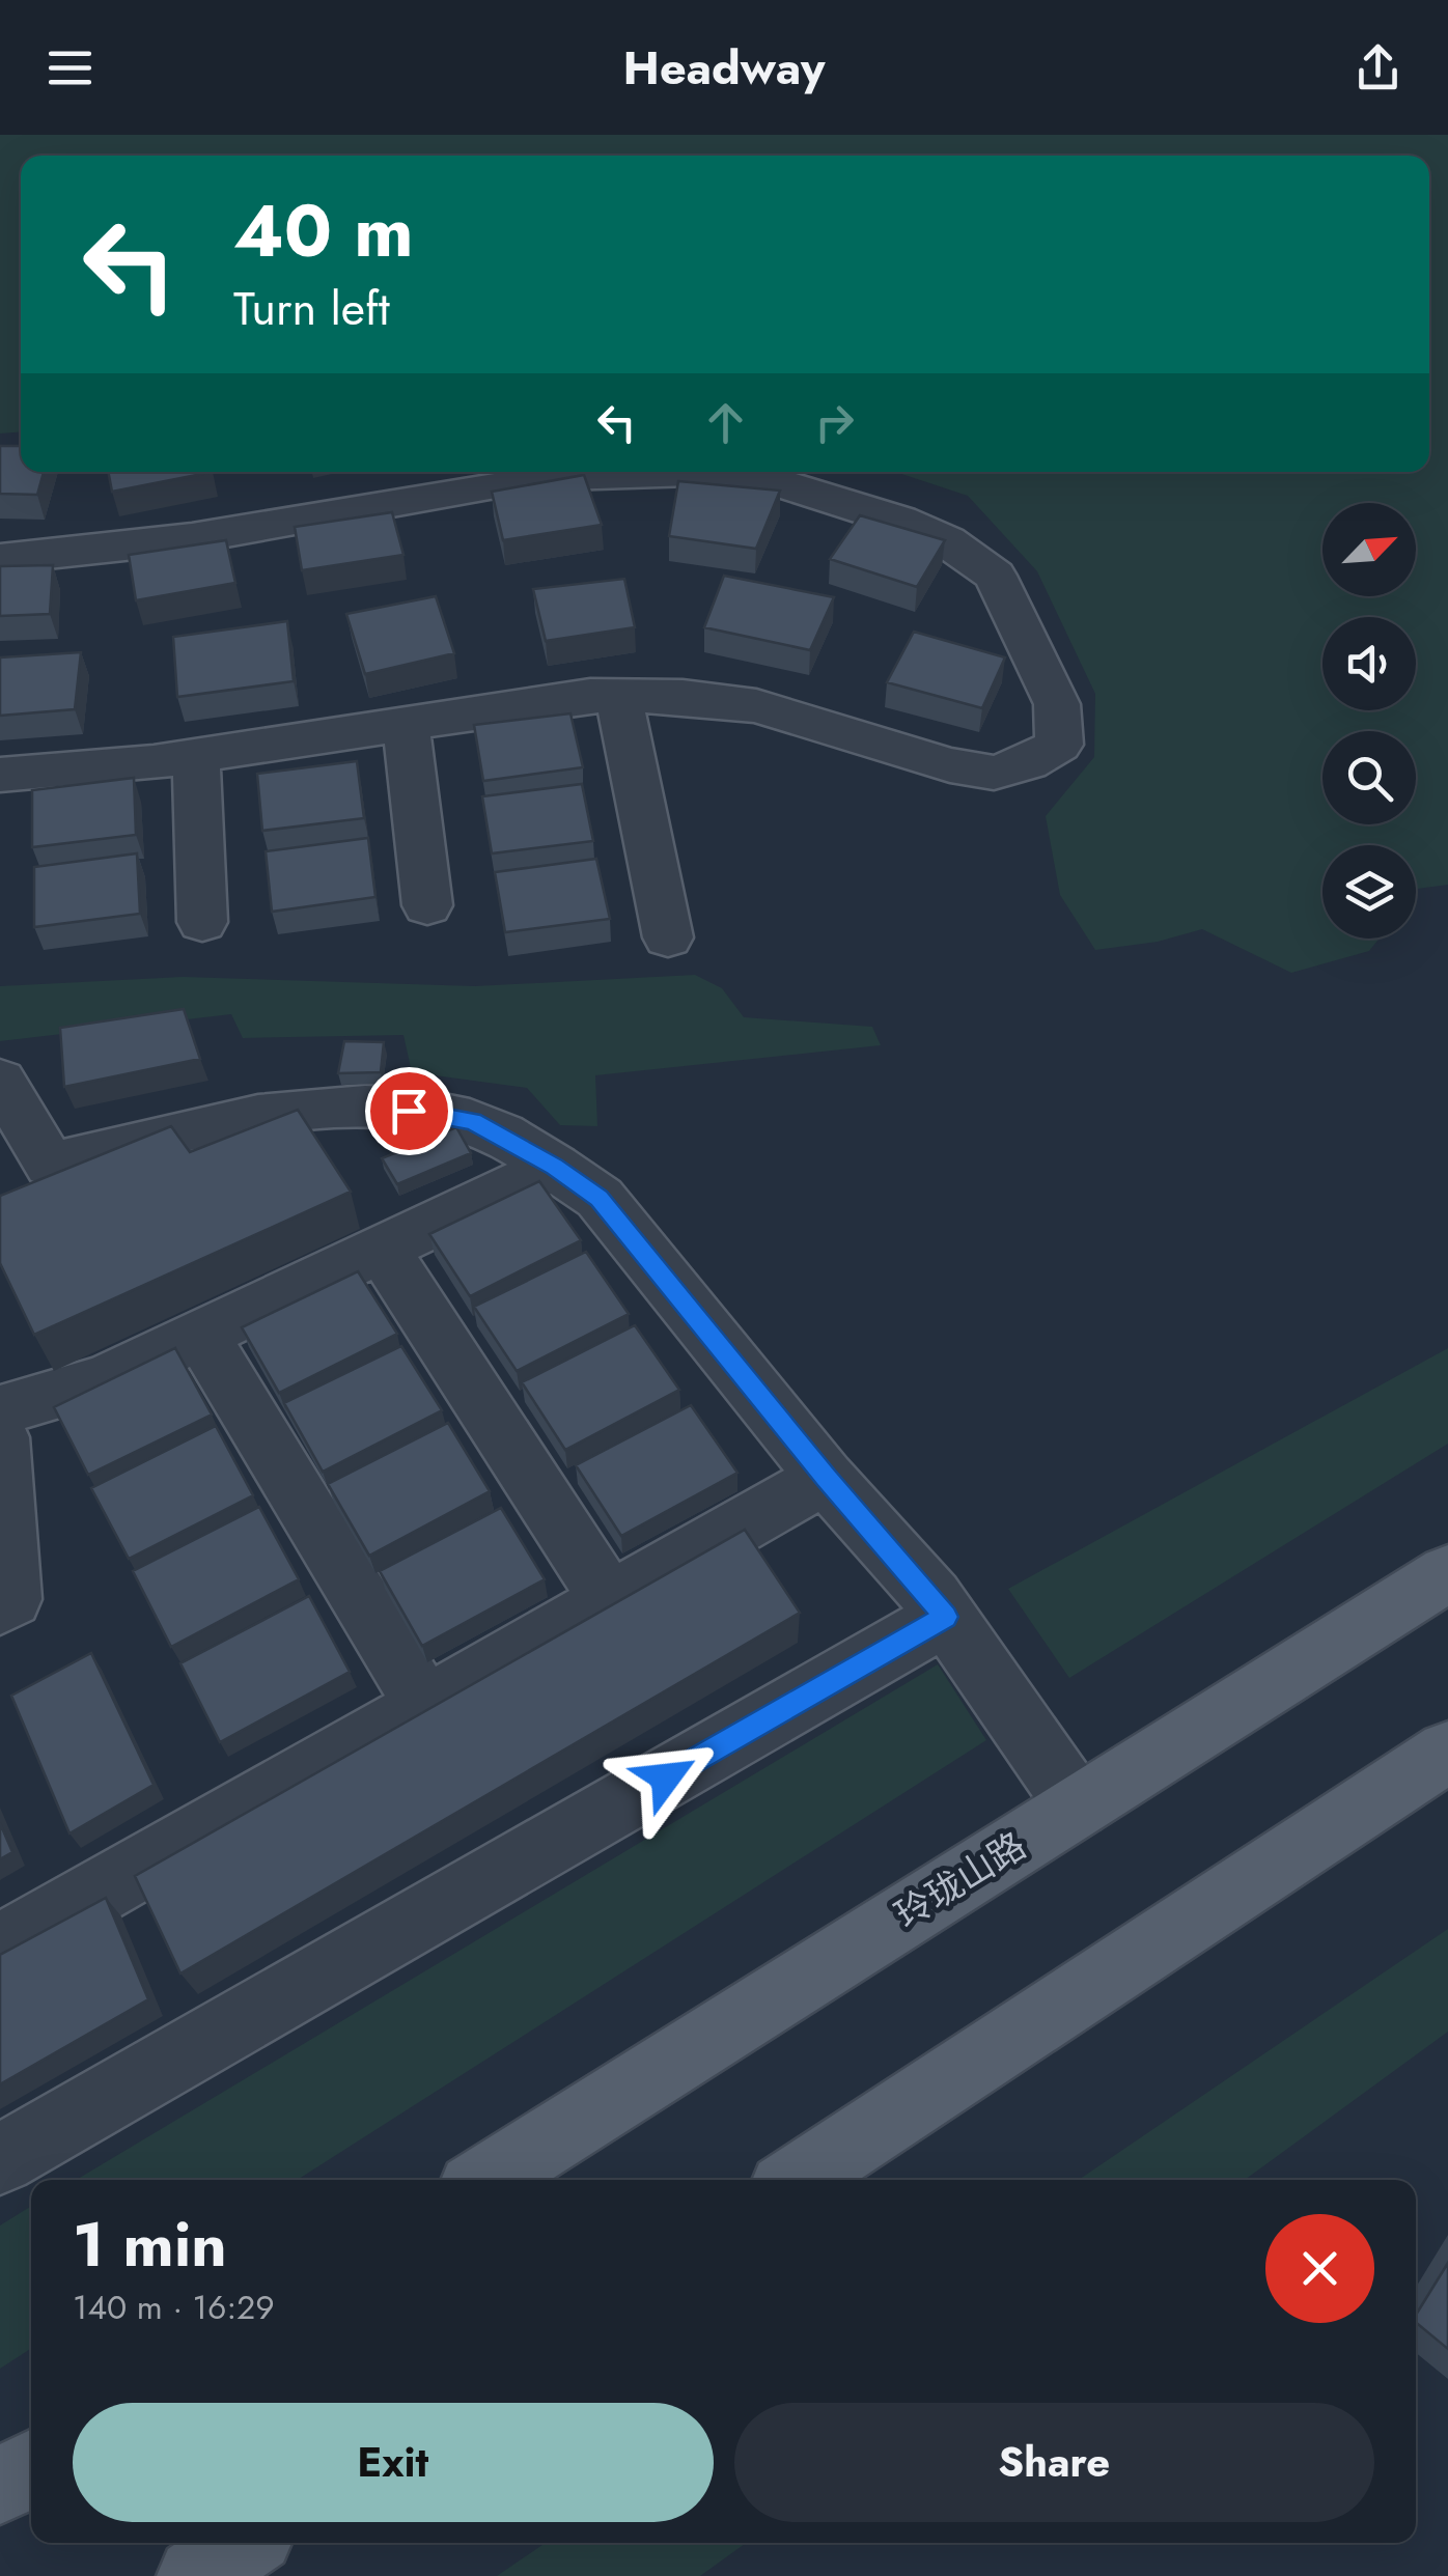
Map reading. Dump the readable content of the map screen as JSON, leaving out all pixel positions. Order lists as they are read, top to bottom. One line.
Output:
{"streets":{"main road":["玲珑山路"]},"north":"top right","page":{"header":"Headway","turn":["40 m","Turn left"],"heading":["1 min","140 m · 16:29"],"buttons":["Exit","Share"]}}
